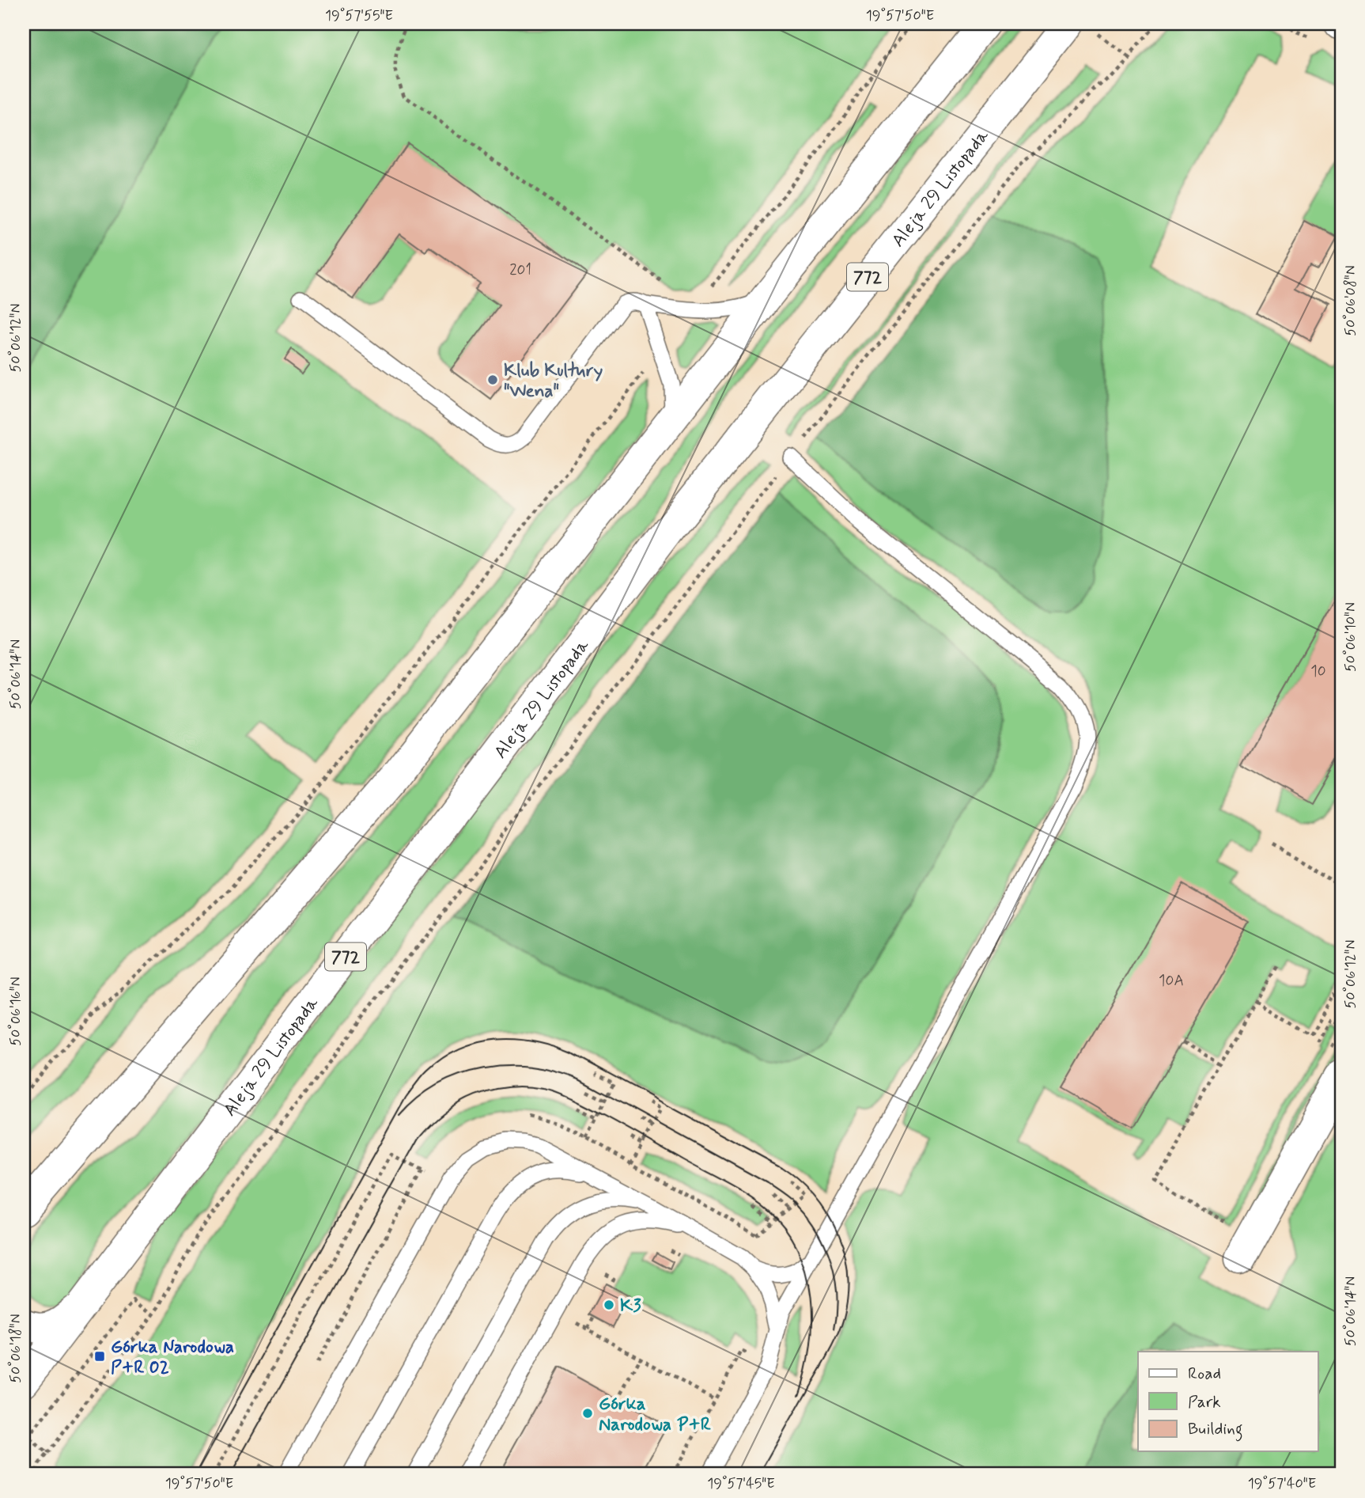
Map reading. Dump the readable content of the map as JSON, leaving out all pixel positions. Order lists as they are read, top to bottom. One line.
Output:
{"streets":{"main road":["Aleja 29 Listopada","772"]},"places":{"other":["Klub Kultury \"Wena\"","K3","Górka Narodowa P+R"],"transit":["Górka Narodowa P+R 02"]},"house_numbers":["201","10","10A"],"legend":["Road","Park","Building"],"coordinates":["19°57'55\"E","19°57'50\"E","50°06'08\"N","50°06'12\"N","50°06'10\"N","50°06'14\"N","50°06'16\"N","50°06'18\"N","19°57'45\"E","19°57'40\"E"]}
